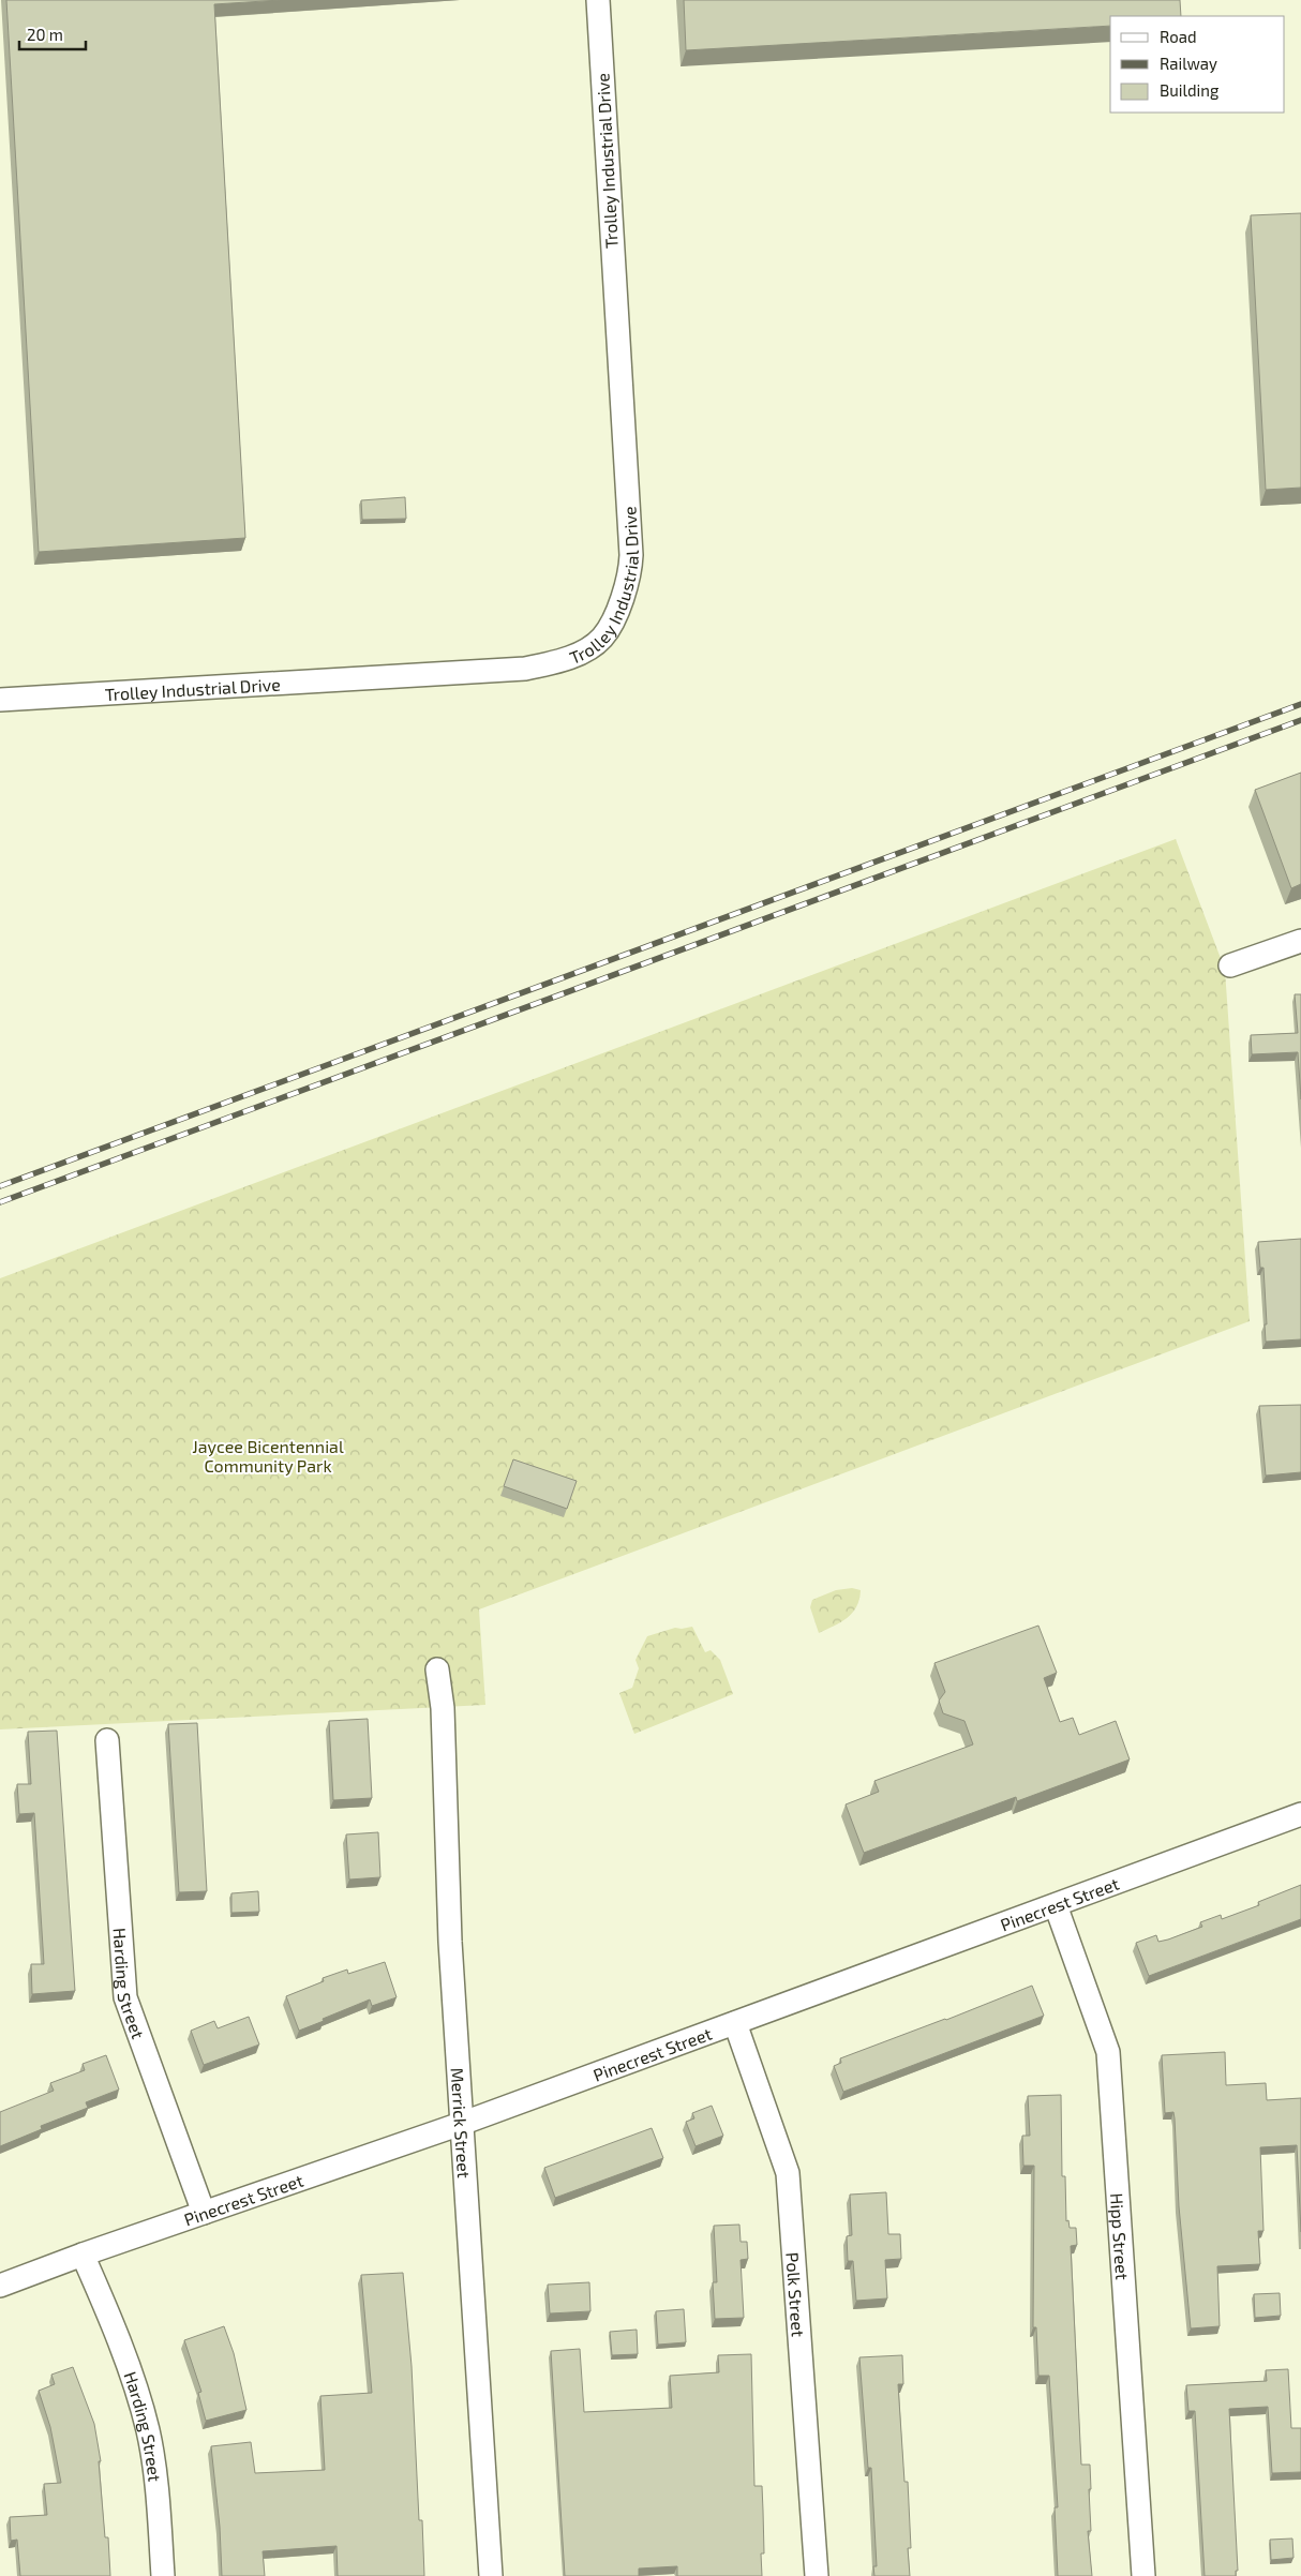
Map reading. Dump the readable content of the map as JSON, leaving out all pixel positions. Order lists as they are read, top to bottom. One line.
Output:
{"streets":{"street":["Trolley Industrial Drive","Pinecrest Street","Harding Street","Merrick Street","Hipp Street","Polk Street"]},"crossings":[["Pinecrest Street","Harding Street"],["Pinecrest Street","Merrick Street"],["Pinecrest Street","Hipp Street"],["Pinecrest Street","Polk Street"]],"parks":["Jaycee Bicentennial Community Park"],"legend":["Road","Railway","Building"],"scale_bar":"20 m"}
